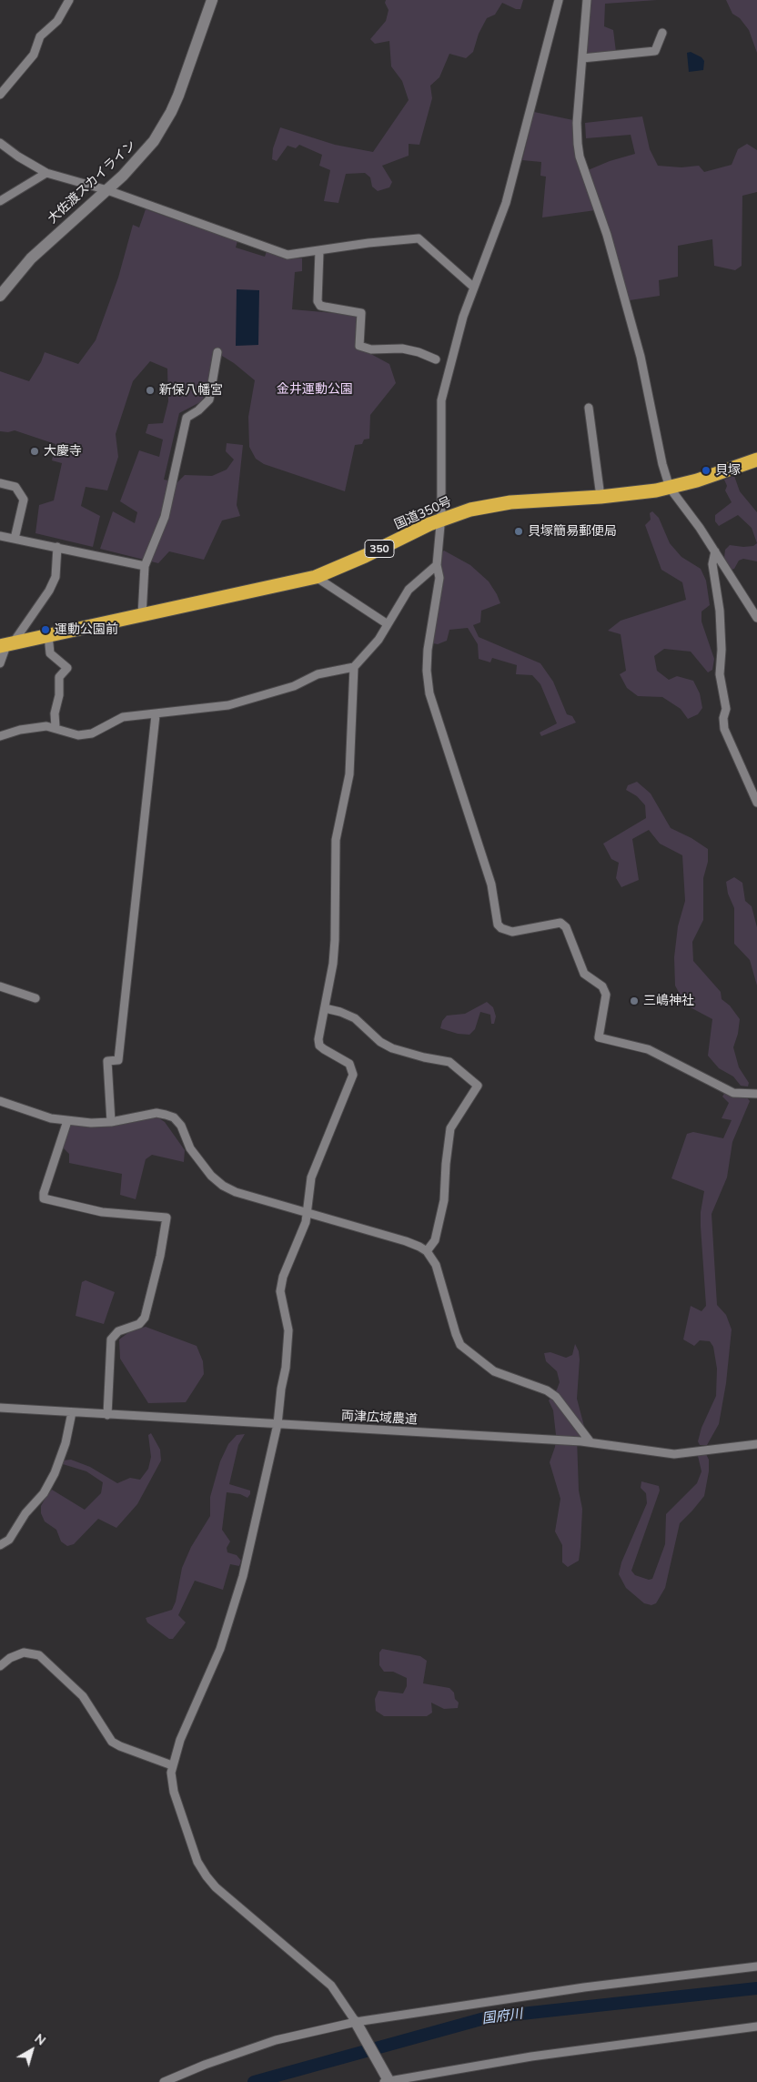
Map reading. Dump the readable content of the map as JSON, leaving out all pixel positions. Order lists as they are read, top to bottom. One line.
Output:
{"streets":{"highway":["国道350号","350"],"street":["大佐渡スカイライン","両津広域農道"]},"water":["国府川"],"parks":["金井運動公園"],"places":["新保八幡宮","大慶寺","貝塚","貝塚簡易郵便局","運動公園前","三嶋神社"],"north":"top right"}
